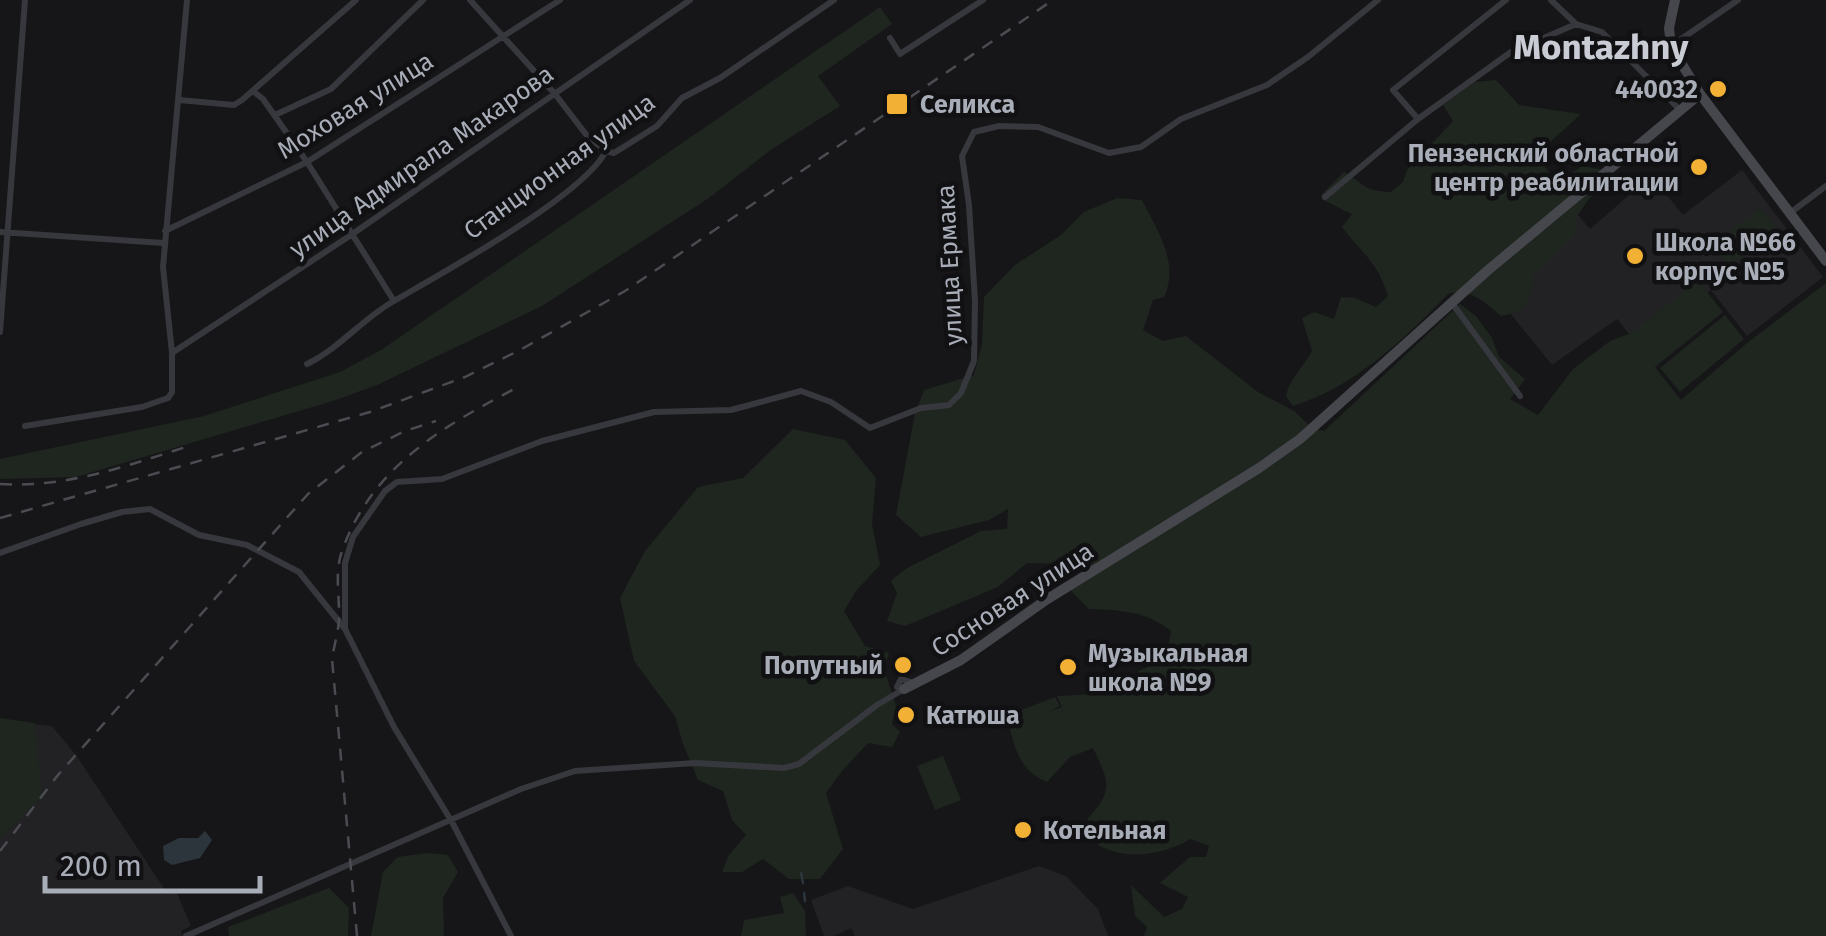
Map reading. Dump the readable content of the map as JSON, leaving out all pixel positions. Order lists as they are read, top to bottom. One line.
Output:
{"streets":{"street":["Моховая улица","улица Адмирала Макарова","Станционная улица","улица Ермака","Сосновая улица"]},"districts":["Montazhny"],"places":{"other":["440032","Пензенский областной центр реабилитации","Школа №66 корпус №5","Попутный","Музыкальная школа №9","Катюша","Котельная"],"transit":["Селикса"]},"scale_bar":"200 m"}
